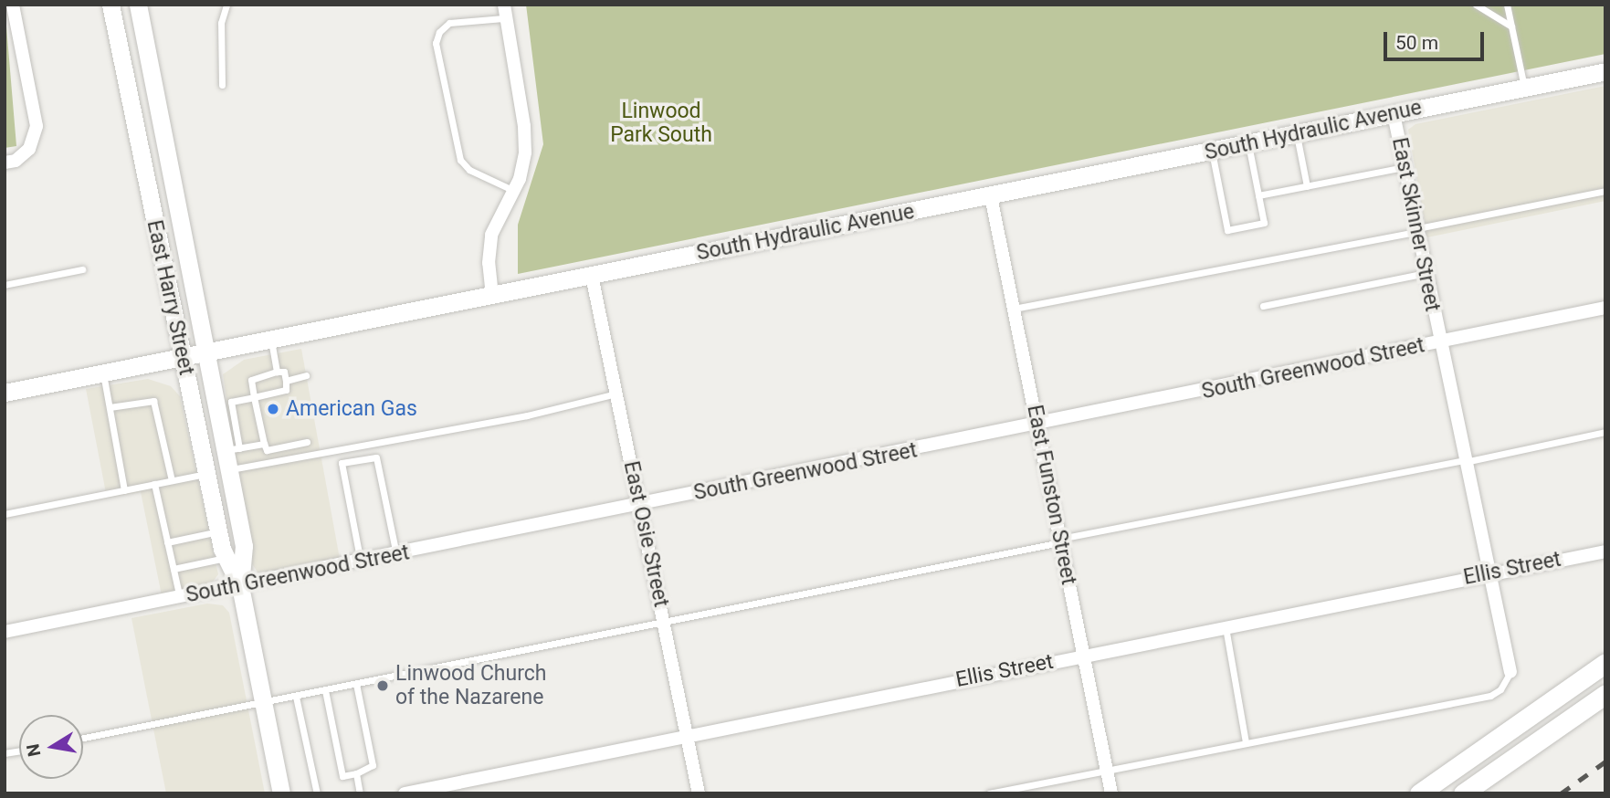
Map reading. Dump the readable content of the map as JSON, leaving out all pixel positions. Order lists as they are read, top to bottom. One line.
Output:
{"streets":{"street":["South Hydraulic Avenue","East Skinner Street","East Harry Street","South Greenwood Street","East Funston Street","East Osie Street","Ellis Street"]},"crossings":[["South Hydraulic Avenue","East Skinner Street"],["South Hydraulic Avenue","East Harry Street"],["South Hydraulic Avenue","East Funston Street"],["South Hydraulic Avenue","East Osie Street"],["East Skinner Street","South Greenwood Street"],["East Skinner Street","Ellis Street"],["East Harry Street","South Greenwood Street"],["South Greenwood Street","East Funston Street"],["South Greenwood Street","East Osie Street"],["East Funston Street","Ellis Street"],["East Osie Street","Ellis Street"]],"parks":["Linwood Park South"],"places":["American Gas","Linwood Church of the Nazarene"],"scale_bar":"50 m","north":"left"}
